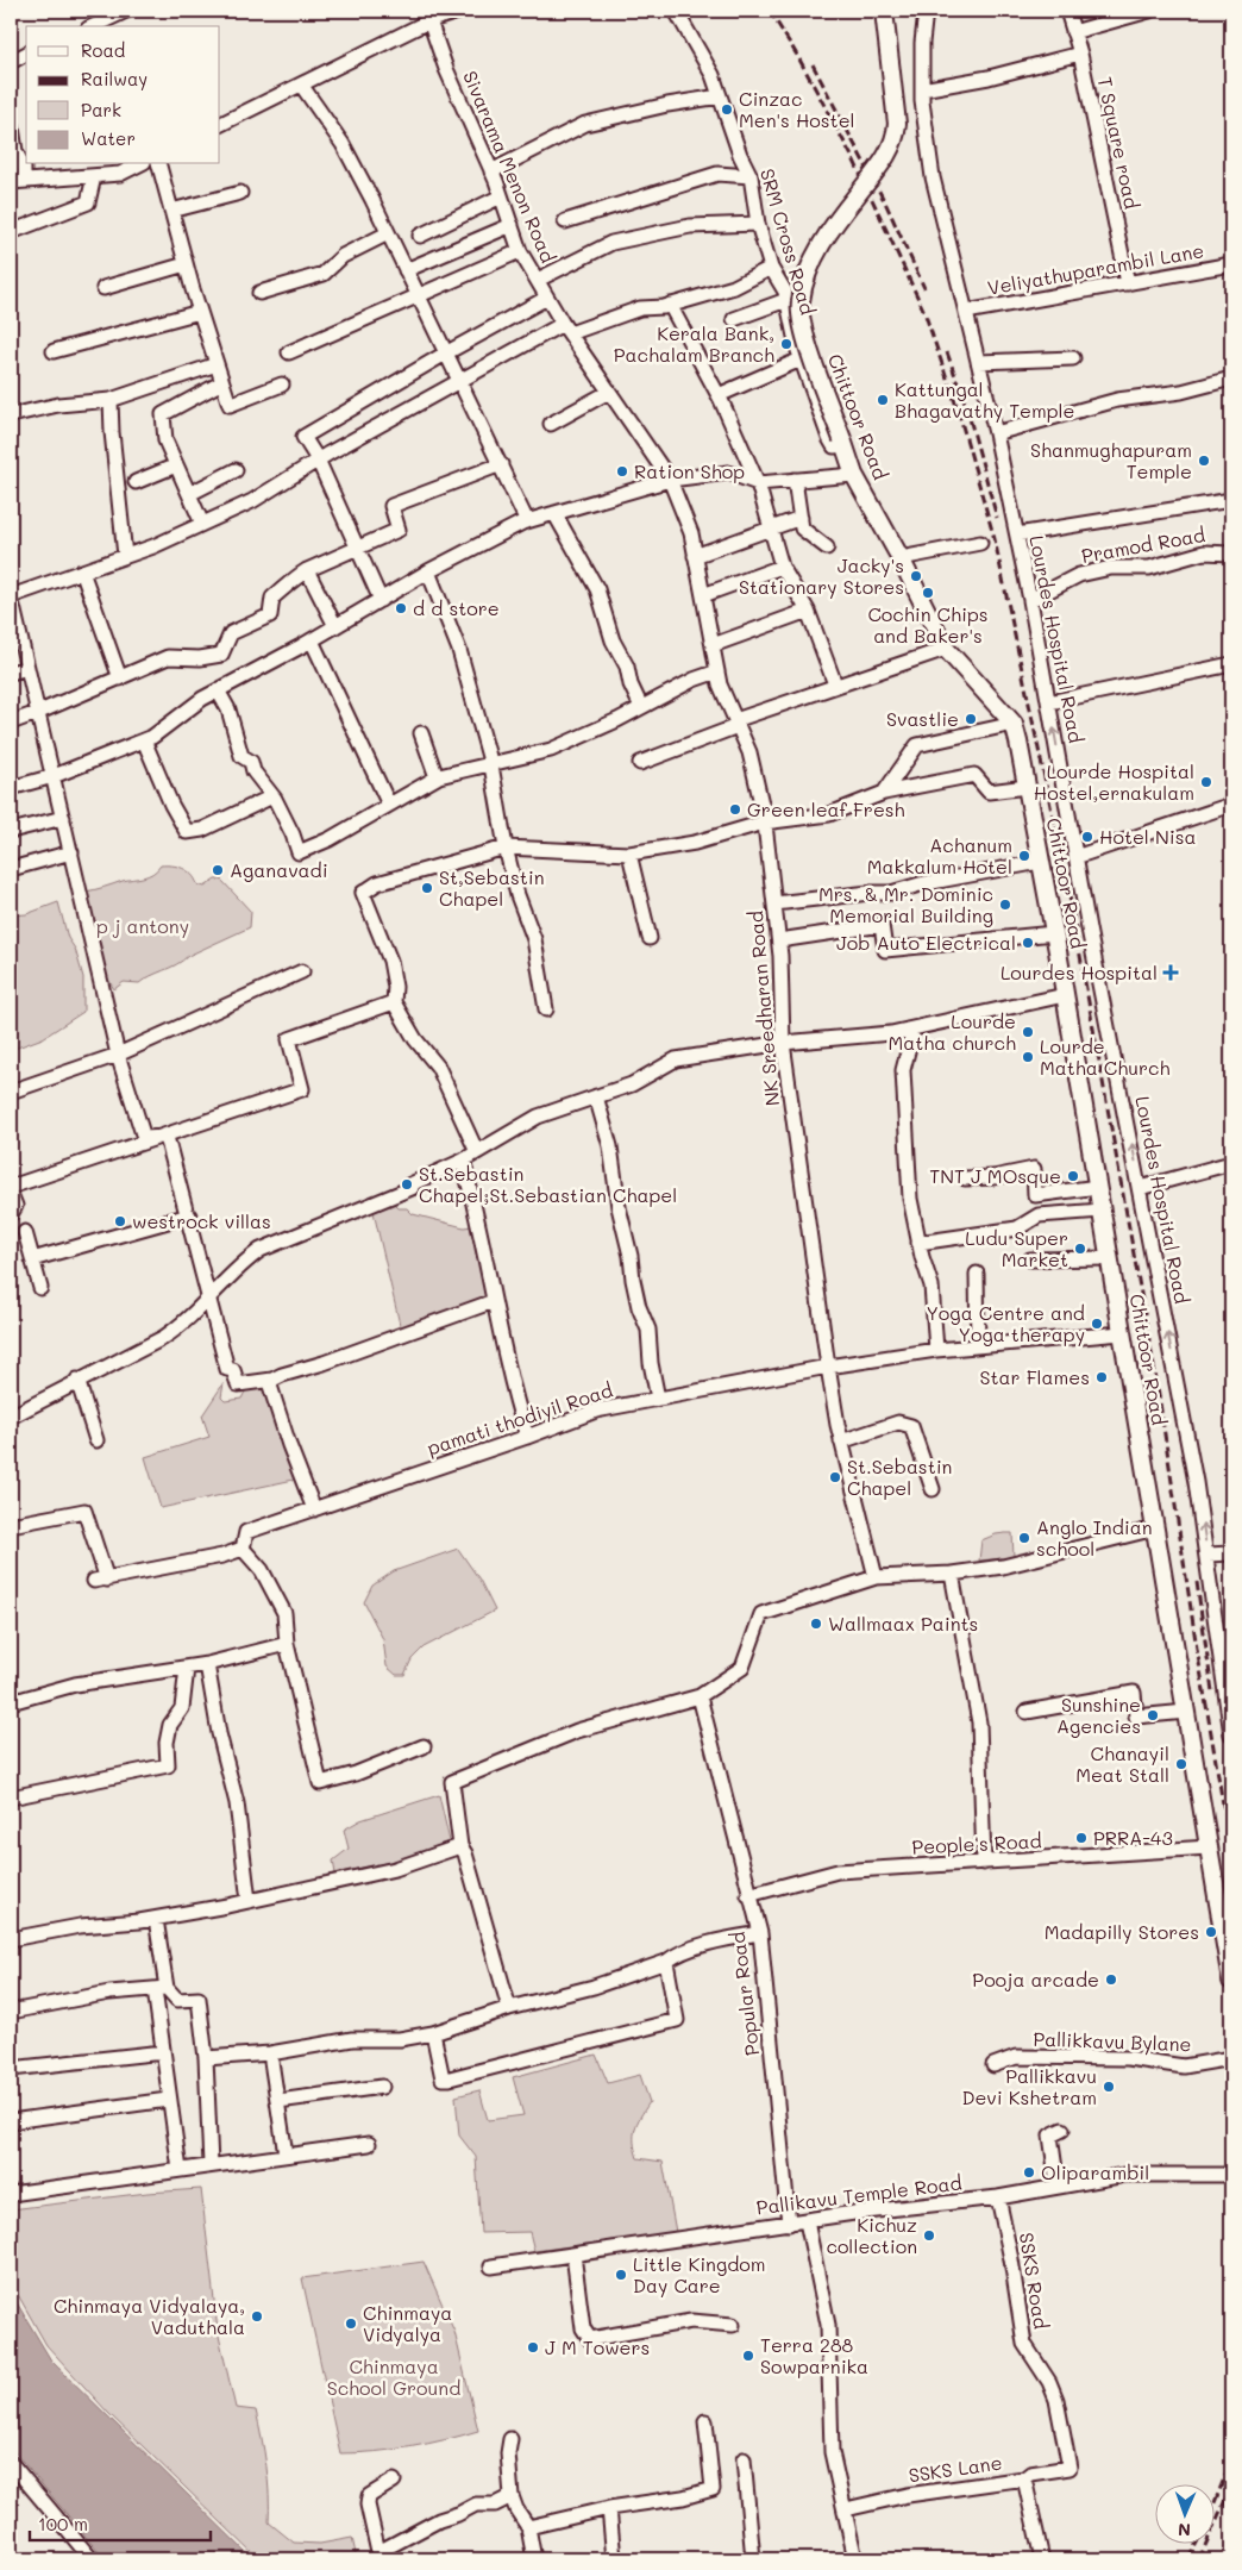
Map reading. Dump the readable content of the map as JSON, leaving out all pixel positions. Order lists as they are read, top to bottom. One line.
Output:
{"streets":{"main road":["Chittoor Road"],"street":["T Square road","Sivarama Menon Road","SRM Cross Road","Veliyathuparambil Lane","Pramod Road","Lourdes Hospital Road","NK Sreedharan Road","pamati thodiyil Road","People's Road","Popular Road","Pallikkavu Bylane","Pallikavu Temple Road","SSKS Road","SSKS Lane"]},"crossings":[["T Square road","Veliyathuparambil Lane"],["Sivarama Menon Road","NK Sreedharan Road"],["SRM Cross Road","Chittoor Road"],["Veliyathuparambil Lane","Lourdes Hospital Road"],["Chittoor Road","pamati thodiyil Road"],["Chittoor Road","People's Road"],["Pramod Road","Lourdes Hospital Road"],["NK Sreedharan Road","pamati thodiyil Road"],["People's Road","Popular Road"],["Popular Road","Pallikavu Temple Road"],["Pallikavu Temple Road","SSKS Road"],["SSKS Road","SSKS Lane"]],"one_way":["Lourdes Hospital Road"],"parks":["p j antony","Chinmaya School Ground"],"places":{"other":["Cinzac Men's Hostel","Kerala Bank, Pachalam Branch","Kattungal Bhagavathy Temple","Shanmughapuram Temple","Ration Shop","Jacky's Stationary Stores","Cochin Chips and Baker's","d d store","Svastlie","Lourde Hospital Hostel,ernakulam","Green leaf Fresh","Hotel Nisa","Achanum Makkalum Hotel","Aganavadi","St,Sebastin Chapel","Mrs. & Mr. Dominic Memorial Building","Job Auto Electrical","Lourde Matha church","Lourde Matha Church","TNT J MOsque","St.Sebastin Chapel;St.Sebastian Chapel","westrock villas","Ludu Super Market","Yoga Centre and Yoga therapy","Star Flames","St.Sebastin Chapel","Anglo Indian school","Wallmaax Paints","Sunshine Agencies","Chanayil Meat Stall","PRRA-43","Madapilly Stores","Pooja arcade","Pallikkavu Devi Kshetram","Oliparambil","Kichuz collection","Little Kingdom Day Care","Chinmaya Vidyalaya, Vaduthala","Chinmaya Vidyalya","J M Towers","Terra 288 Sowparnika"],"health":["Lourdes Hospital"]},"legend":["Road","Railway","Park","Water"],"scale_bar":"100 m","north":"bottom"}
